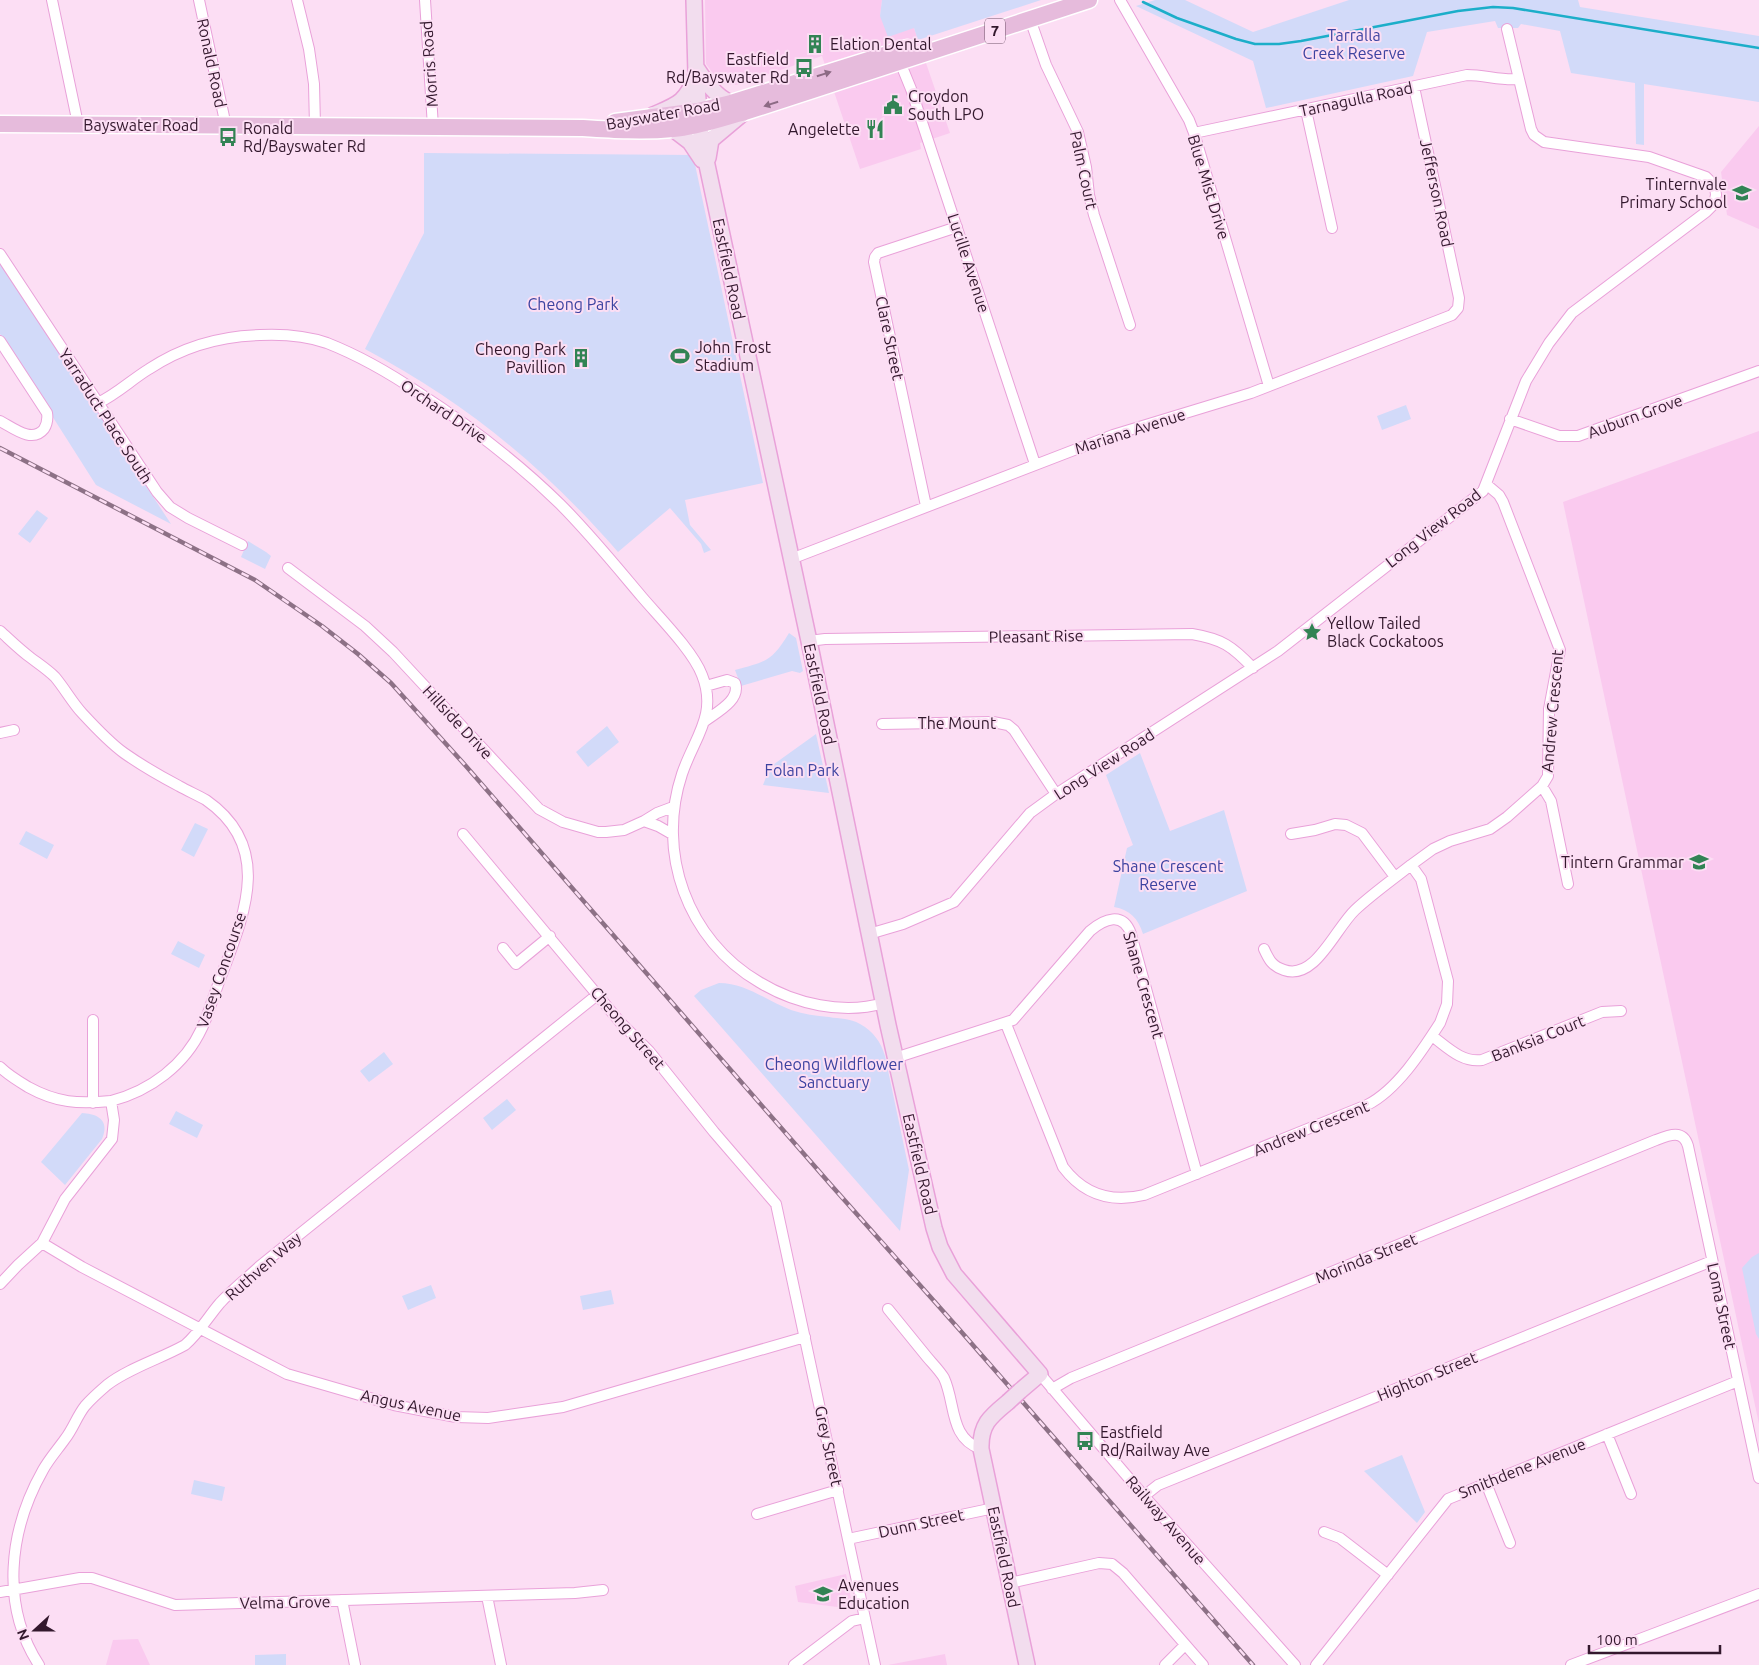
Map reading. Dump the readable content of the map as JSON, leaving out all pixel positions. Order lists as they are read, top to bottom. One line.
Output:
{"streets":{"main road":["7","Bayswater Road","Eastfield Road"],"street":["Ronald Road","Morris Road","Tarnagulla Road","Palm Court","Blue Mist Drive","Jefferson Road","Lucille Avenue","Clare Street","Orchard Drive","Yarraduct Place South","Auburn Grove","Mariana Avenue","Long View Road","Pleasant Rise","Andrew Crescent","Hillside Drive","The Mount","Vasey Concourse","Shane Crescent","Cheong Street","Banksia Court","Morinda Street","Ruthven Way","Loma Street","Highton Street","Angus Avenue","Grey Street","Smithdene Avenue","Railway Avenue","Dunn Street","Velma Grove"]},"crossings":[["Ronald Road","Bayswater Road"],["Morris Road","Bayswater Road"],["Tarnagulla Road","Blue Mist Drive"],["Tarnagulla Road","Jefferson Road"],["Tarnagulla Road","Long View Road"],["Bayswater Road","Palm Court"],["Bayswater Road","Lucille Avenue"],["Bayswater Road","Eastfield Road"],["Blue Mist Drive","Mariana Avenue"],["Jefferson Road","Mariana Avenue"],["Lucille Avenue","Clare Street"],["Lucille Avenue","Mariana Avenue"],["Eastfield Road","Mariana Avenue"],["Eastfield Road","Long View Road"],["Eastfield Road","Pleasant Rise"],["Eastfield Road","Shane Crescent"],["Eastfield Road","Railway Avenue"],["Eastfield Road","Dunn Street"],["Clare Street","Mariana Avenue"],["Orchard Drive","Yarraduct Place South"],["Auburn Grove","Long View Road"],["Long View Road","Pleasant Rise"],["Long View Road","Andrew Crescent"],["Long View Road","The Mount"],["Andrew Crescent","Shane Crescent"],["Andrew Crescent","Banksia Court"],["Cheong Street","Ruthven Way"],["Cheong Street","Grey Street"],["Morinda Street","Loma Street"],["Morinda Street","Railway Avenue"],["Ruthven Way","Angus Avenue"],["Ruthven Way","Velma Grove"],["Loma Street","Highton Street"],["Loma Street","Smithdene Avenue"],["Highton Street","Railway Avenue"],["Angus Avenue","Grey Street"],["Grey Street","Dunn Street"]],"parks":["Tarralla Creek Reserve","Cheong Park","Folan Park","Shane Crescent Reserve","Cheong Wildflower Sanctuary"],"places":{"building":["Elation Dental","Cheong Park Pavillion"],"bus stop":["Eastfield Rd/Bayswater Rd","Ronald Rd/Bayswater Rd","Eastfield Rd/Railway Ave"],"public building":["Croydon South LPO"],"restaurant":["Angelette"],"school or university":["Tinternvale Primary School","Tintern Grammar","Avenues Education"],"sports":["John Frost Stadium"],"place":["Yellow Tailed Black Cockatoos"]},"scale_bar":"100 m","north":"left"}
